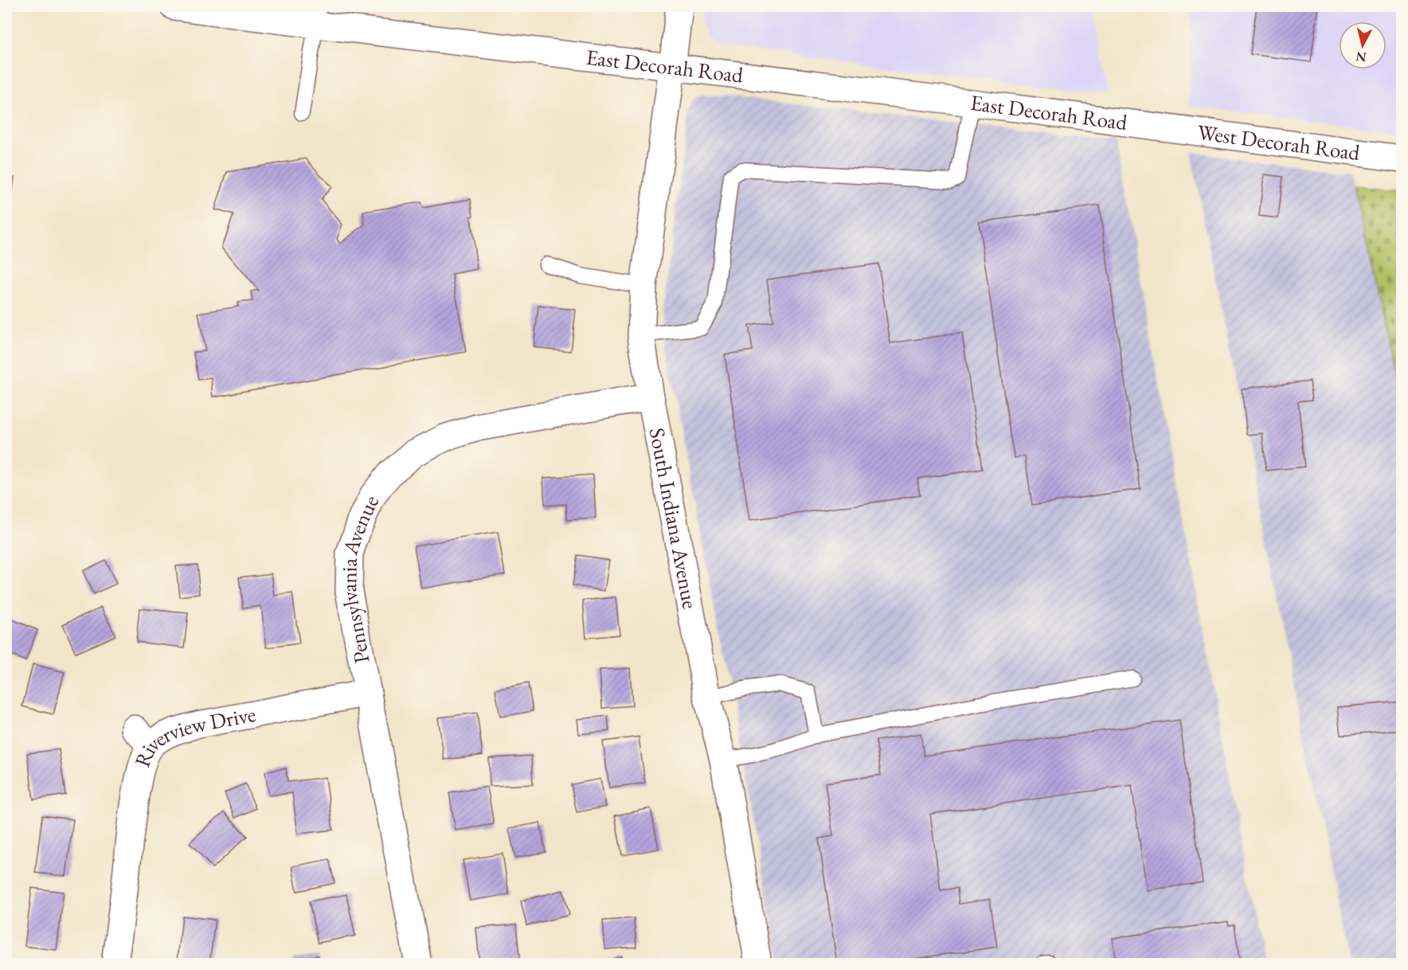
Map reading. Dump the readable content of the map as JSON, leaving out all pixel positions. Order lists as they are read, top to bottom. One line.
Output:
{"streets":{"street":["East Decorah Road","West Decorah Road","South Indiana Avenue","Pennsylvania Avenue","Riverview Drive"]},"crossings":[["East Decorah Road","West Decorah Road"],["East Decorah Road","South Indiana Avenue"],["South Indiana Avenue","Pennsylvania Avenue"],["Pennsylvania Avenue","Riverview Drive"]],"north":"bottom"}
